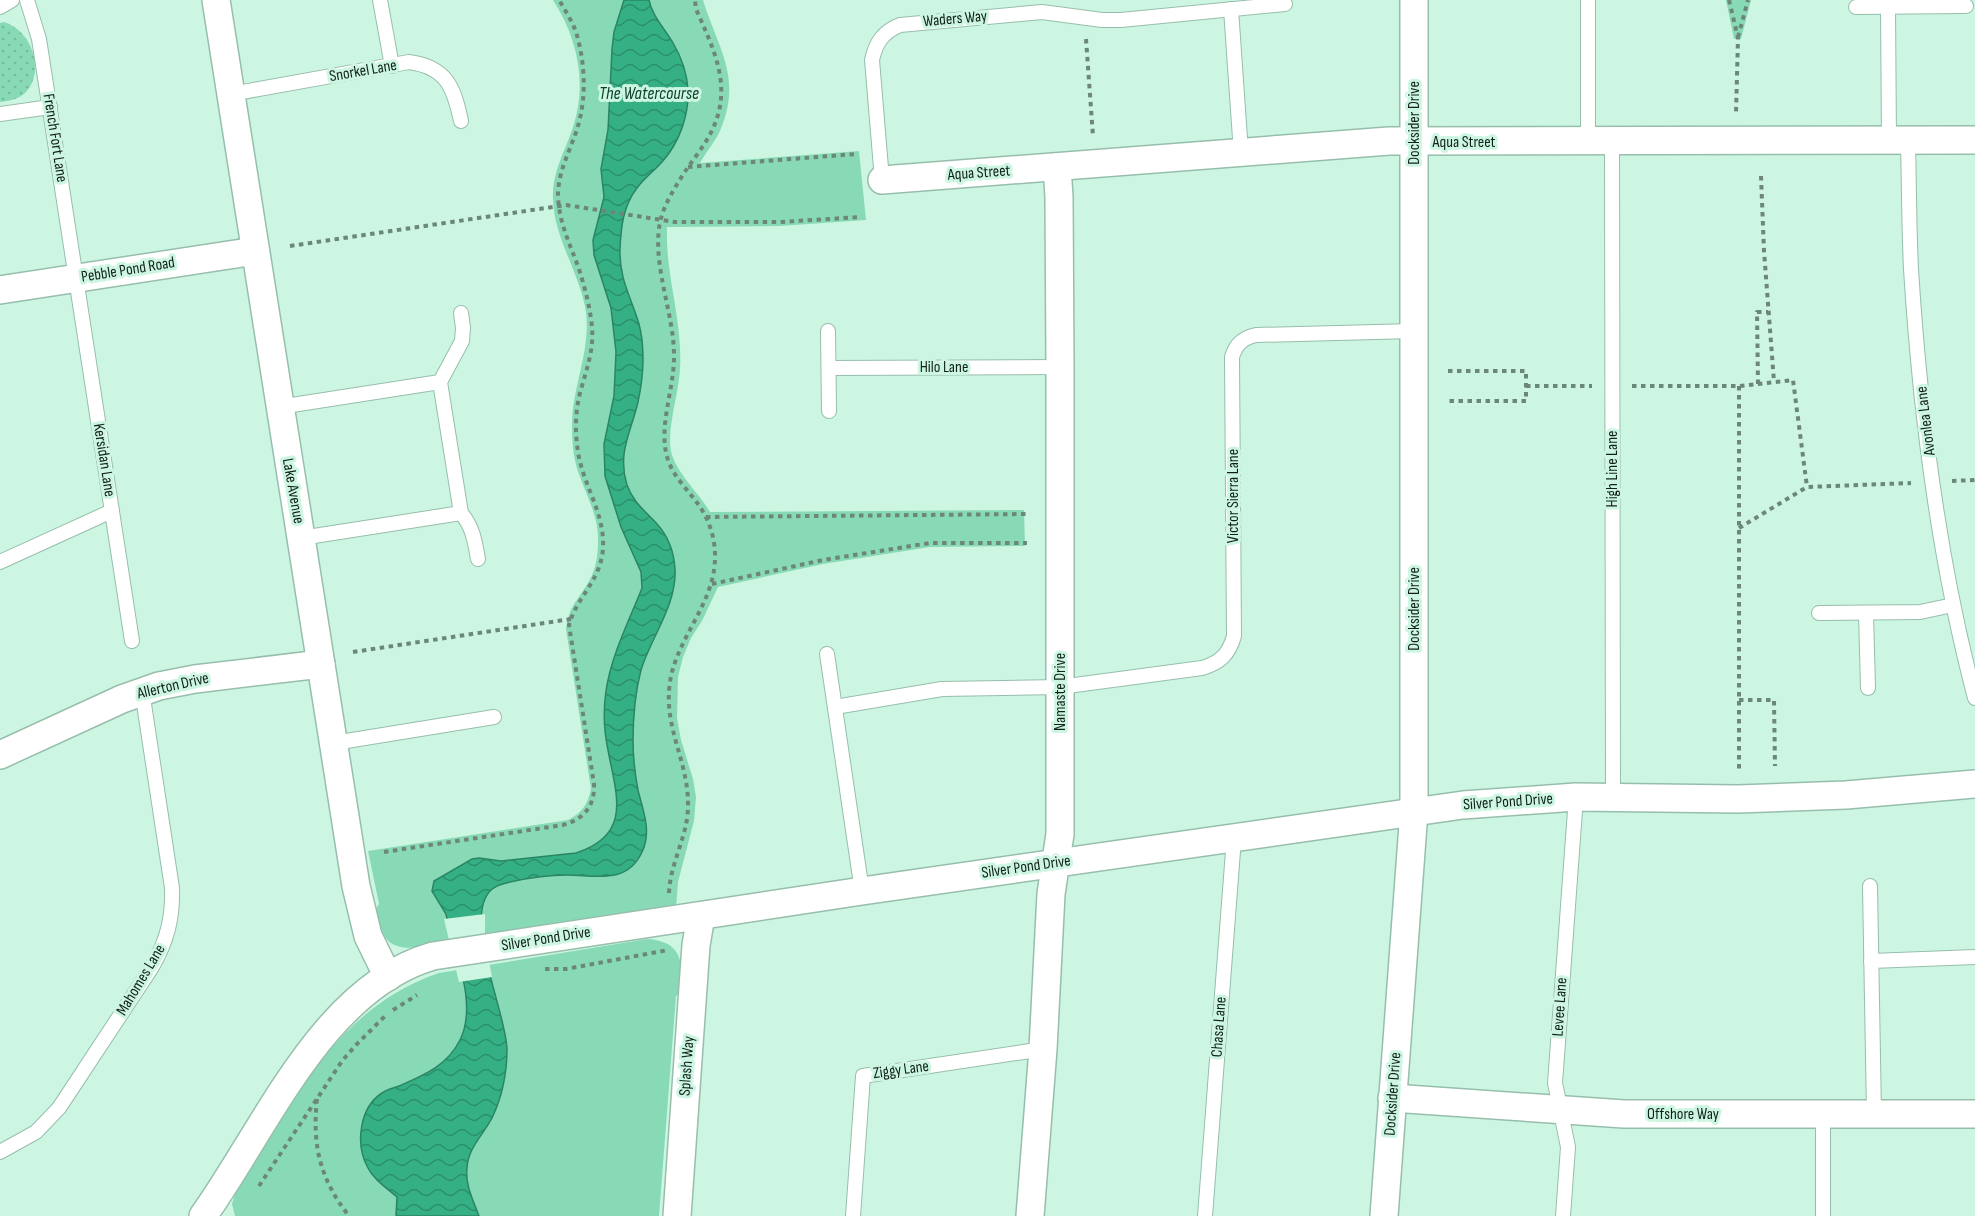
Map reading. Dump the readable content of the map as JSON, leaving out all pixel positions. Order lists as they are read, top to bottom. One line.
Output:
{"streets":{"street":["Docksider Drive","Aqua Street","Pebble Pond Road","Lake Avenue","Allerton Drive","Namaste Drive","Silver Pond Drive","Splash Way","Offshore Way"],"lane":["Waders Way","Snorkel Lane","French Fort Lane","Hilo Lane","Avonlea Lane","Kersidan Lane","High Line Lane","Victor Sierra Lane","Mahomes Lane","Levee Lane","Chasa Lane","Ziggy Lane"]},"crossings":[["Waders Way","Aqua Street"],["Snorkel Lane","Lake Avenue"],["Docksider Drive","Aqua Street"],["Docksider Drive","Victor Sierra Lane"],["Docksider Drive","Silver Pond Drive"],["Docksider Drive","Offshore Way"],["French Fort Lane","Pebble Pond Road"],["French Fort Lane","Kersidan Lane"],["Aqua Street","Avonlea Lane"],["Aqua Street","High Line Lane"],["Aqua Street","Namaste Drive"],["Pebble Pond Road","Kersidan Lane"],["Pebble Pond Road","Lake Avenue"],["Hilo Lane","Namaste Drive"],["High Line Lane","Silver Pond Drive"],["Lake Avenue","Allerton Drive"],["Lake Avenue","Silver Pond Drive"],["Victor Sierra Lane","Namaste Drive"],["Allerton Drive","Mahomes Lane"],["Namaste Drive","Silver Pond Drive"],["Namaste Drive","Ziggy Lane"],["Silver Pond Drive","Levee Lane"],["Silver Pond Drive","Chasa Lane"],["Silver Pond Drive","Splash Way"],["Levee Lane","Offshore Way"]],"water":["The Watercourse"]}
